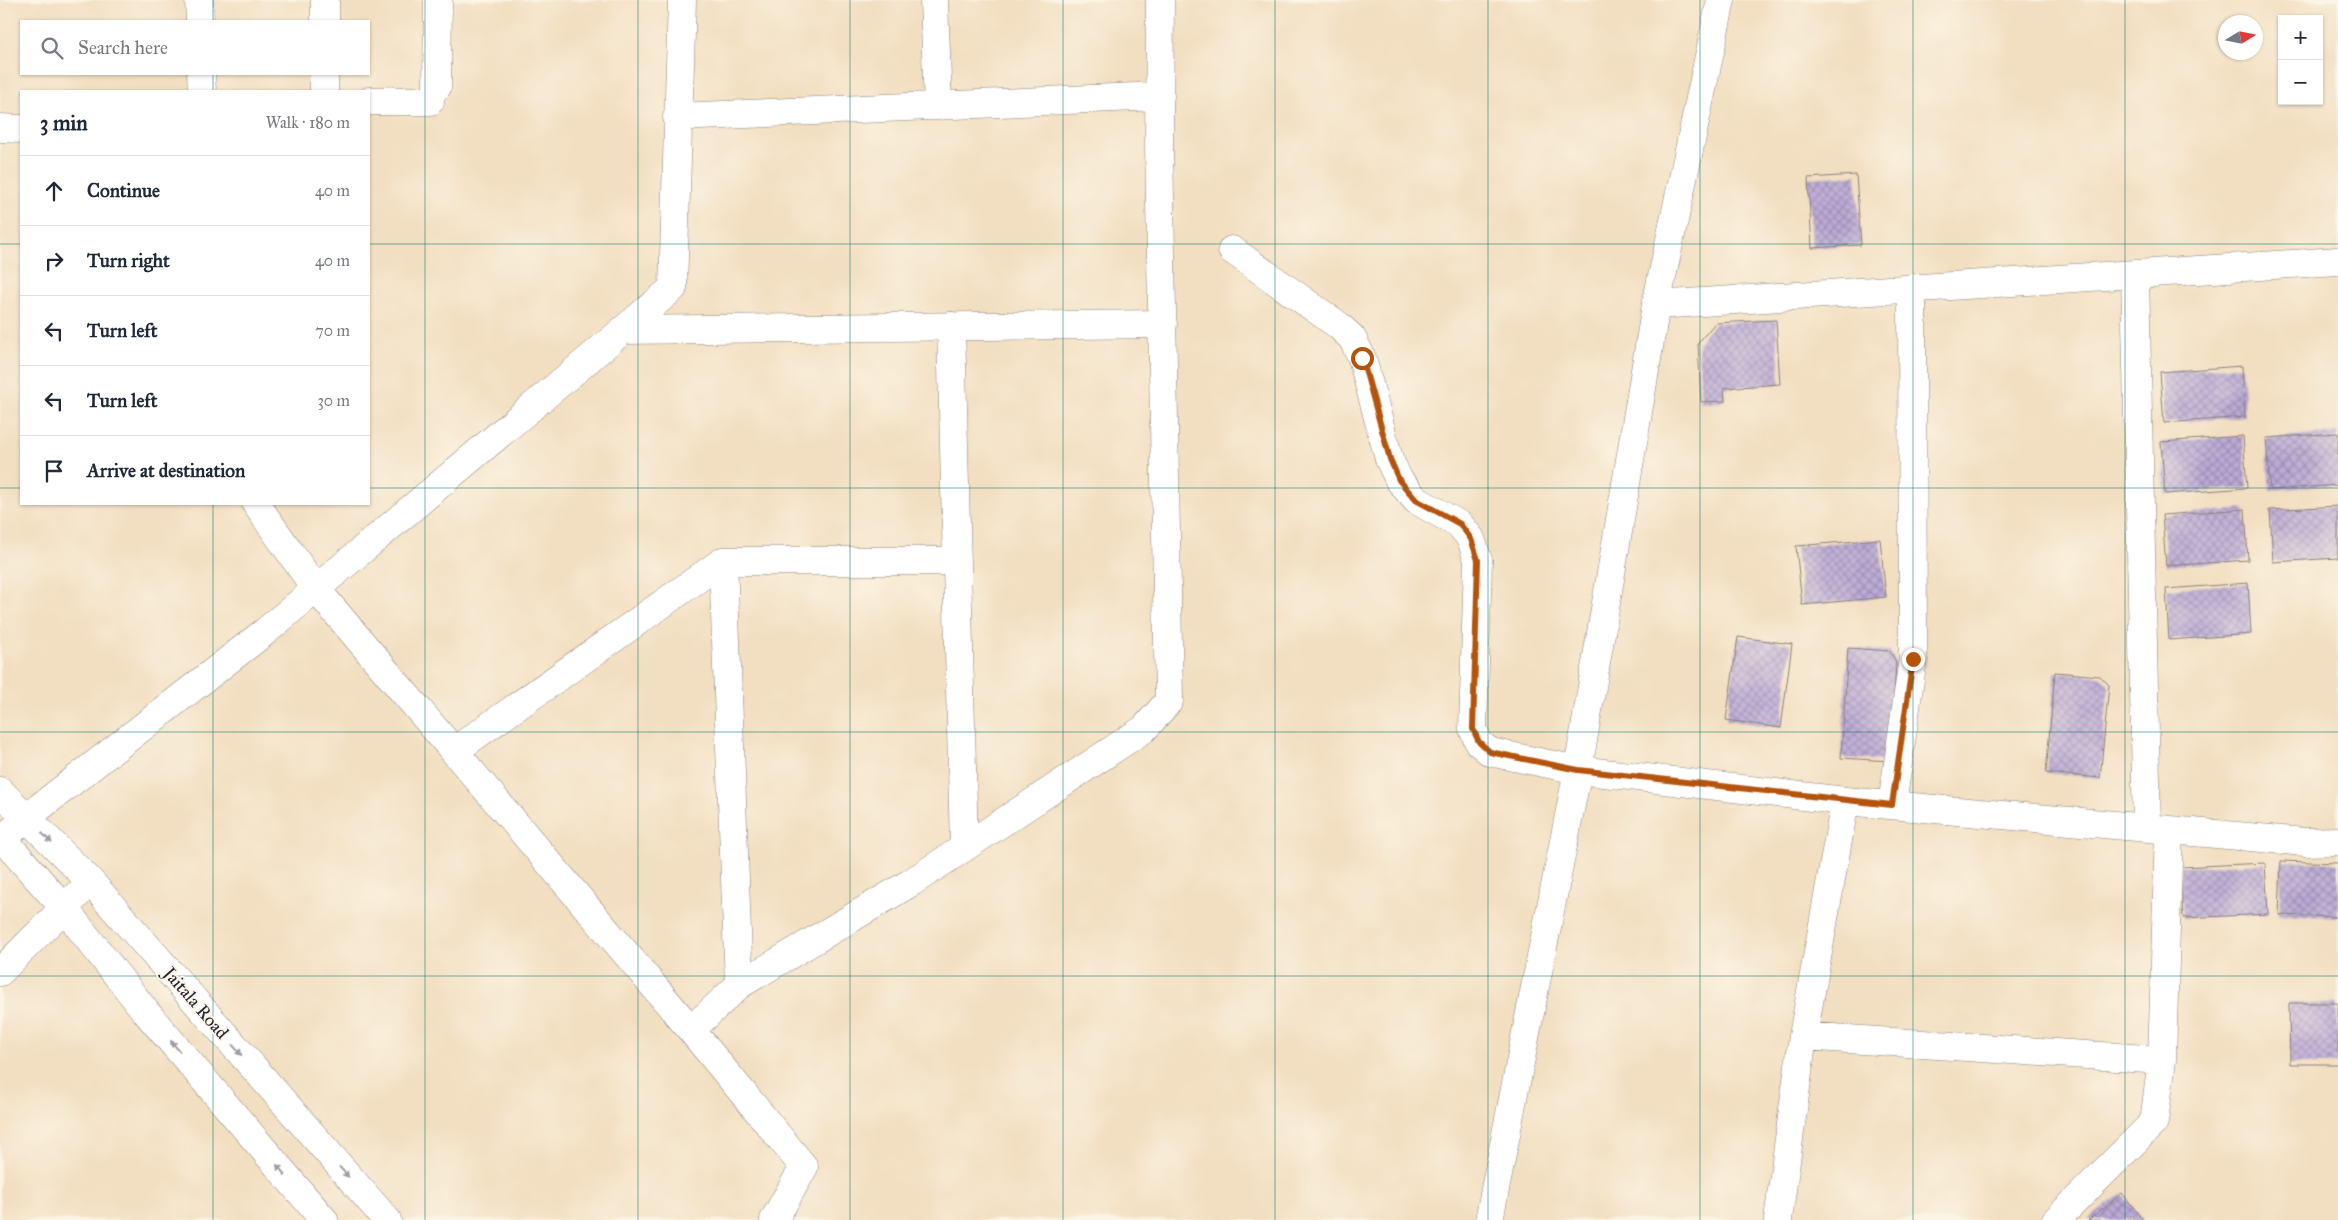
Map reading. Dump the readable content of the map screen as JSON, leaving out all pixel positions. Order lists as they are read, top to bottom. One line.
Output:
{"streets":{"street":["Jaitala Road"]},"north":"right","page":{"map_buttons":["+","−"],"search":"Search here","heading":["3 min","Walk · 180 m"],"list":[["Continue","40 m"],["Turn right","40 m"],["Turn left","70 m"],["Turn left","30 m"],"Arrive at destination"]}}
